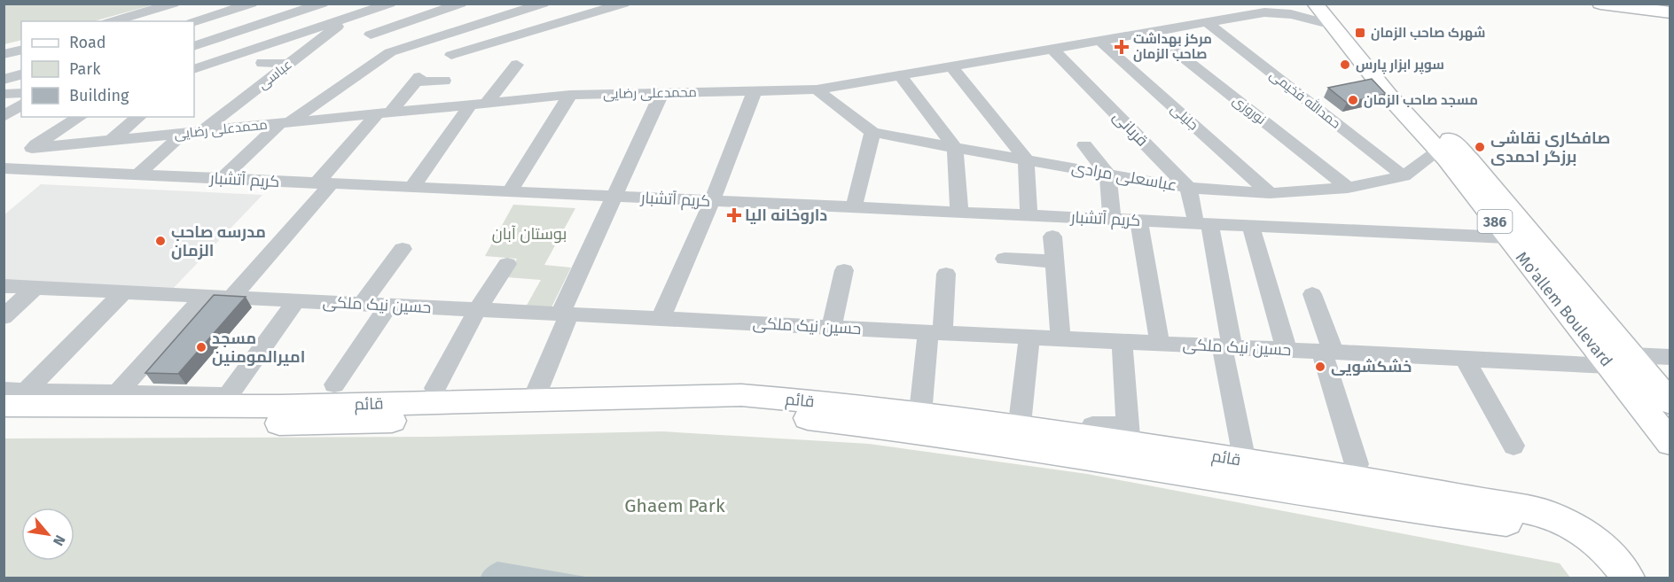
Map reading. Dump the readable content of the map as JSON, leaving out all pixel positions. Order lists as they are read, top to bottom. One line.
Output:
{"streets":{"main road":["386","Mo'allem Boulevard","قائم"],"street":["عباسی","محمدعلی رضایی","حمدالله فخیمی","نوروزی","جلیلی","قربانی","عباسعلی مرادی","کریم آتشبار","حسین نیک ملکی"]},"crossings":[["عباسی","محمدعلی رضایی"],["محمدعلی رضایی","حمدالله فخیمی"],["محمدعلی رضایی","نوروزی"],["محمدعلی رضایی","جلیلی"],["محمدعلی رضایی","قربانی"],["محمدعلی رضایی","عباسعلی مرادی"],["حمدالله فخیمی","عباسعلی مرادی"],["نوروزی","عباسعلی مرادی"],["جلیلی","عباسعلی مرادی"],["قربانی","عباسعلی مرادی"],["عباسعلی مرادی","Mo'allem Boulevard"],["کریم آتشبار","Mo'allem Boulevard"],["حسین نیک ملکی","Mo'allem Boulevard"]],"parks":["بوستان آبان","Ghaem Park"],"places":{"transit":["شهرک صاحب الزمان"],"health":["مرکز بهداشت صاحب الزمان","داروخانه الیا"],"other":["سوپر ابزار پارس","مسجد صاحب الزمان","صافکاری نقاشی برزگر احمدی","مدرسه صاحب الزمان","مسجد امیرالمومنین","خشکشویی"]},"legend":["Road","Park","Building"],"north":"bottom right"}
